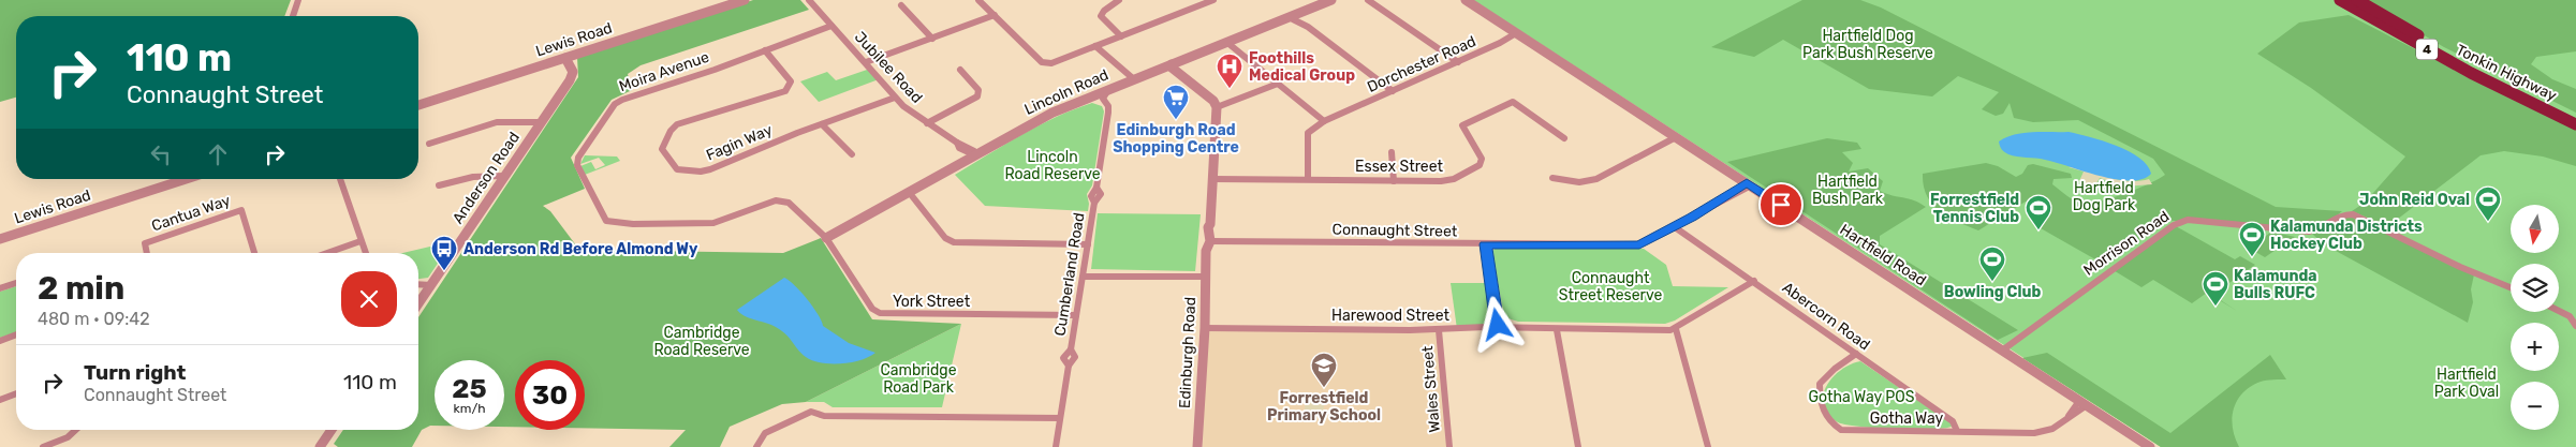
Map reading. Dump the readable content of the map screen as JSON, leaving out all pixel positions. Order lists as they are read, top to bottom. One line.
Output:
{"streets":{"highway":["4","Tonkin Highway"],"street":["Lewis Road","Dorchester Road","Jubilee Road","Moira Avenue","Lincoln Road","Fagin Way","Essex Street","Anderson Road","Cantua Way","Connaught Street","Morrison Road","Hartfield Road","Cumberland Road","York Street","Harewood Street","Abercorn Road","Edinburgh Road","Wales Street","Gotha Way"]},"crossings":[["Lewis Road","Anderson Road"],["Dorchester Road","Hartfield Road"],["Jubilee Road","Moira Avenue"],["Jubilee Road","Lincoln Road"],["Jubilee Road","Fagin Way"],["Moira Avenue","Lincoln Road"],["Moira Avenue","Fagin Way"],["Moira Avenue","York Street"],["Lincoln Road","Cumberland Road"],["Lincoln Road","York Street"],["Essex Street","Edinburgh Road"],["Connaught Street","Hartfield Road"],["Connaught Street","Abercorn Road"],["Connaught Street","Edinburgh Road"],["Morrison Road","Hartfield Road"],["Hartfield Road","Gotha Way"],["Cumberland Road","York Street"],["Harewood Street","Edinburgh Road"],["Harewood Street","Wales Street"],["Abercorn Road","Gotha Way"]],"parks":["Hartfield Dog Park Bush Reserve","Lincoln Road Reserve","Hartfield Bush Park","Hartfield Dog Park","Connaught Street Reserve","Cambridge Road Reserve","Cambridge Road Park","Hartfield Park Oval","Gotha Way POS"],"places":{"hospital":["Foothills Medical Group"],"supermarket":["Edinburgh Road Shopping Centre"],"sports":["John Reid Oval","Forrestfield Tennis Club","Kalamunda Districts Hockey Club","Bowling Club","Kalamunda Bulls RUFC"],"bus stop":["Anderson Rd Before Almond Wy"],"school or university":["Forrestfield Primary School"]},"north":"bottom","page":{"turn":["110 m","Connaught Street"],"map_buttons":["+","−"],"heading":["2 min","480 m · 09:42"],"list":[{"name":"Turn right","note":"Connaught Street","value":"110 m"}],"speed":"25 km/h","limit":"30"}}
